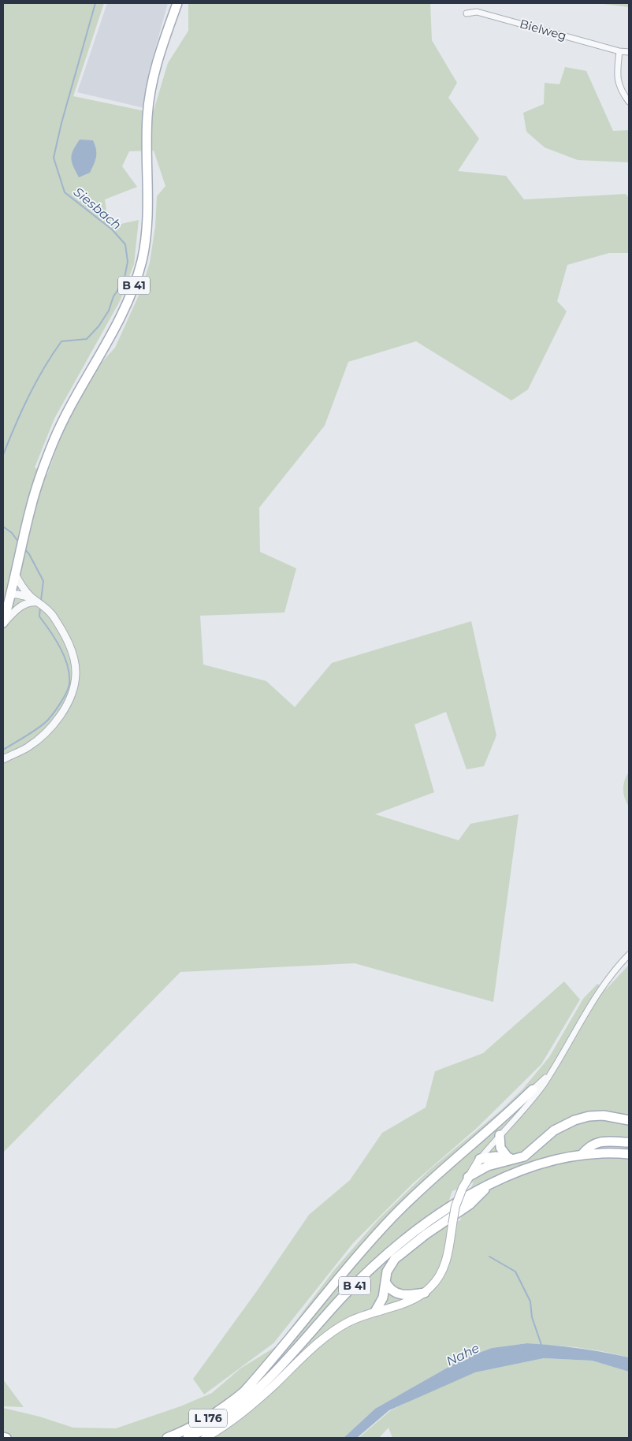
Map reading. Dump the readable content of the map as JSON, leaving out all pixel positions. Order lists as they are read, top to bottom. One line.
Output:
{"streets":{"main road":["B 41","L 176"],"street":["Bielweg"]},"crossings":[["B 41","L 176"]],"water":["Siesbach","Nahe"]}
